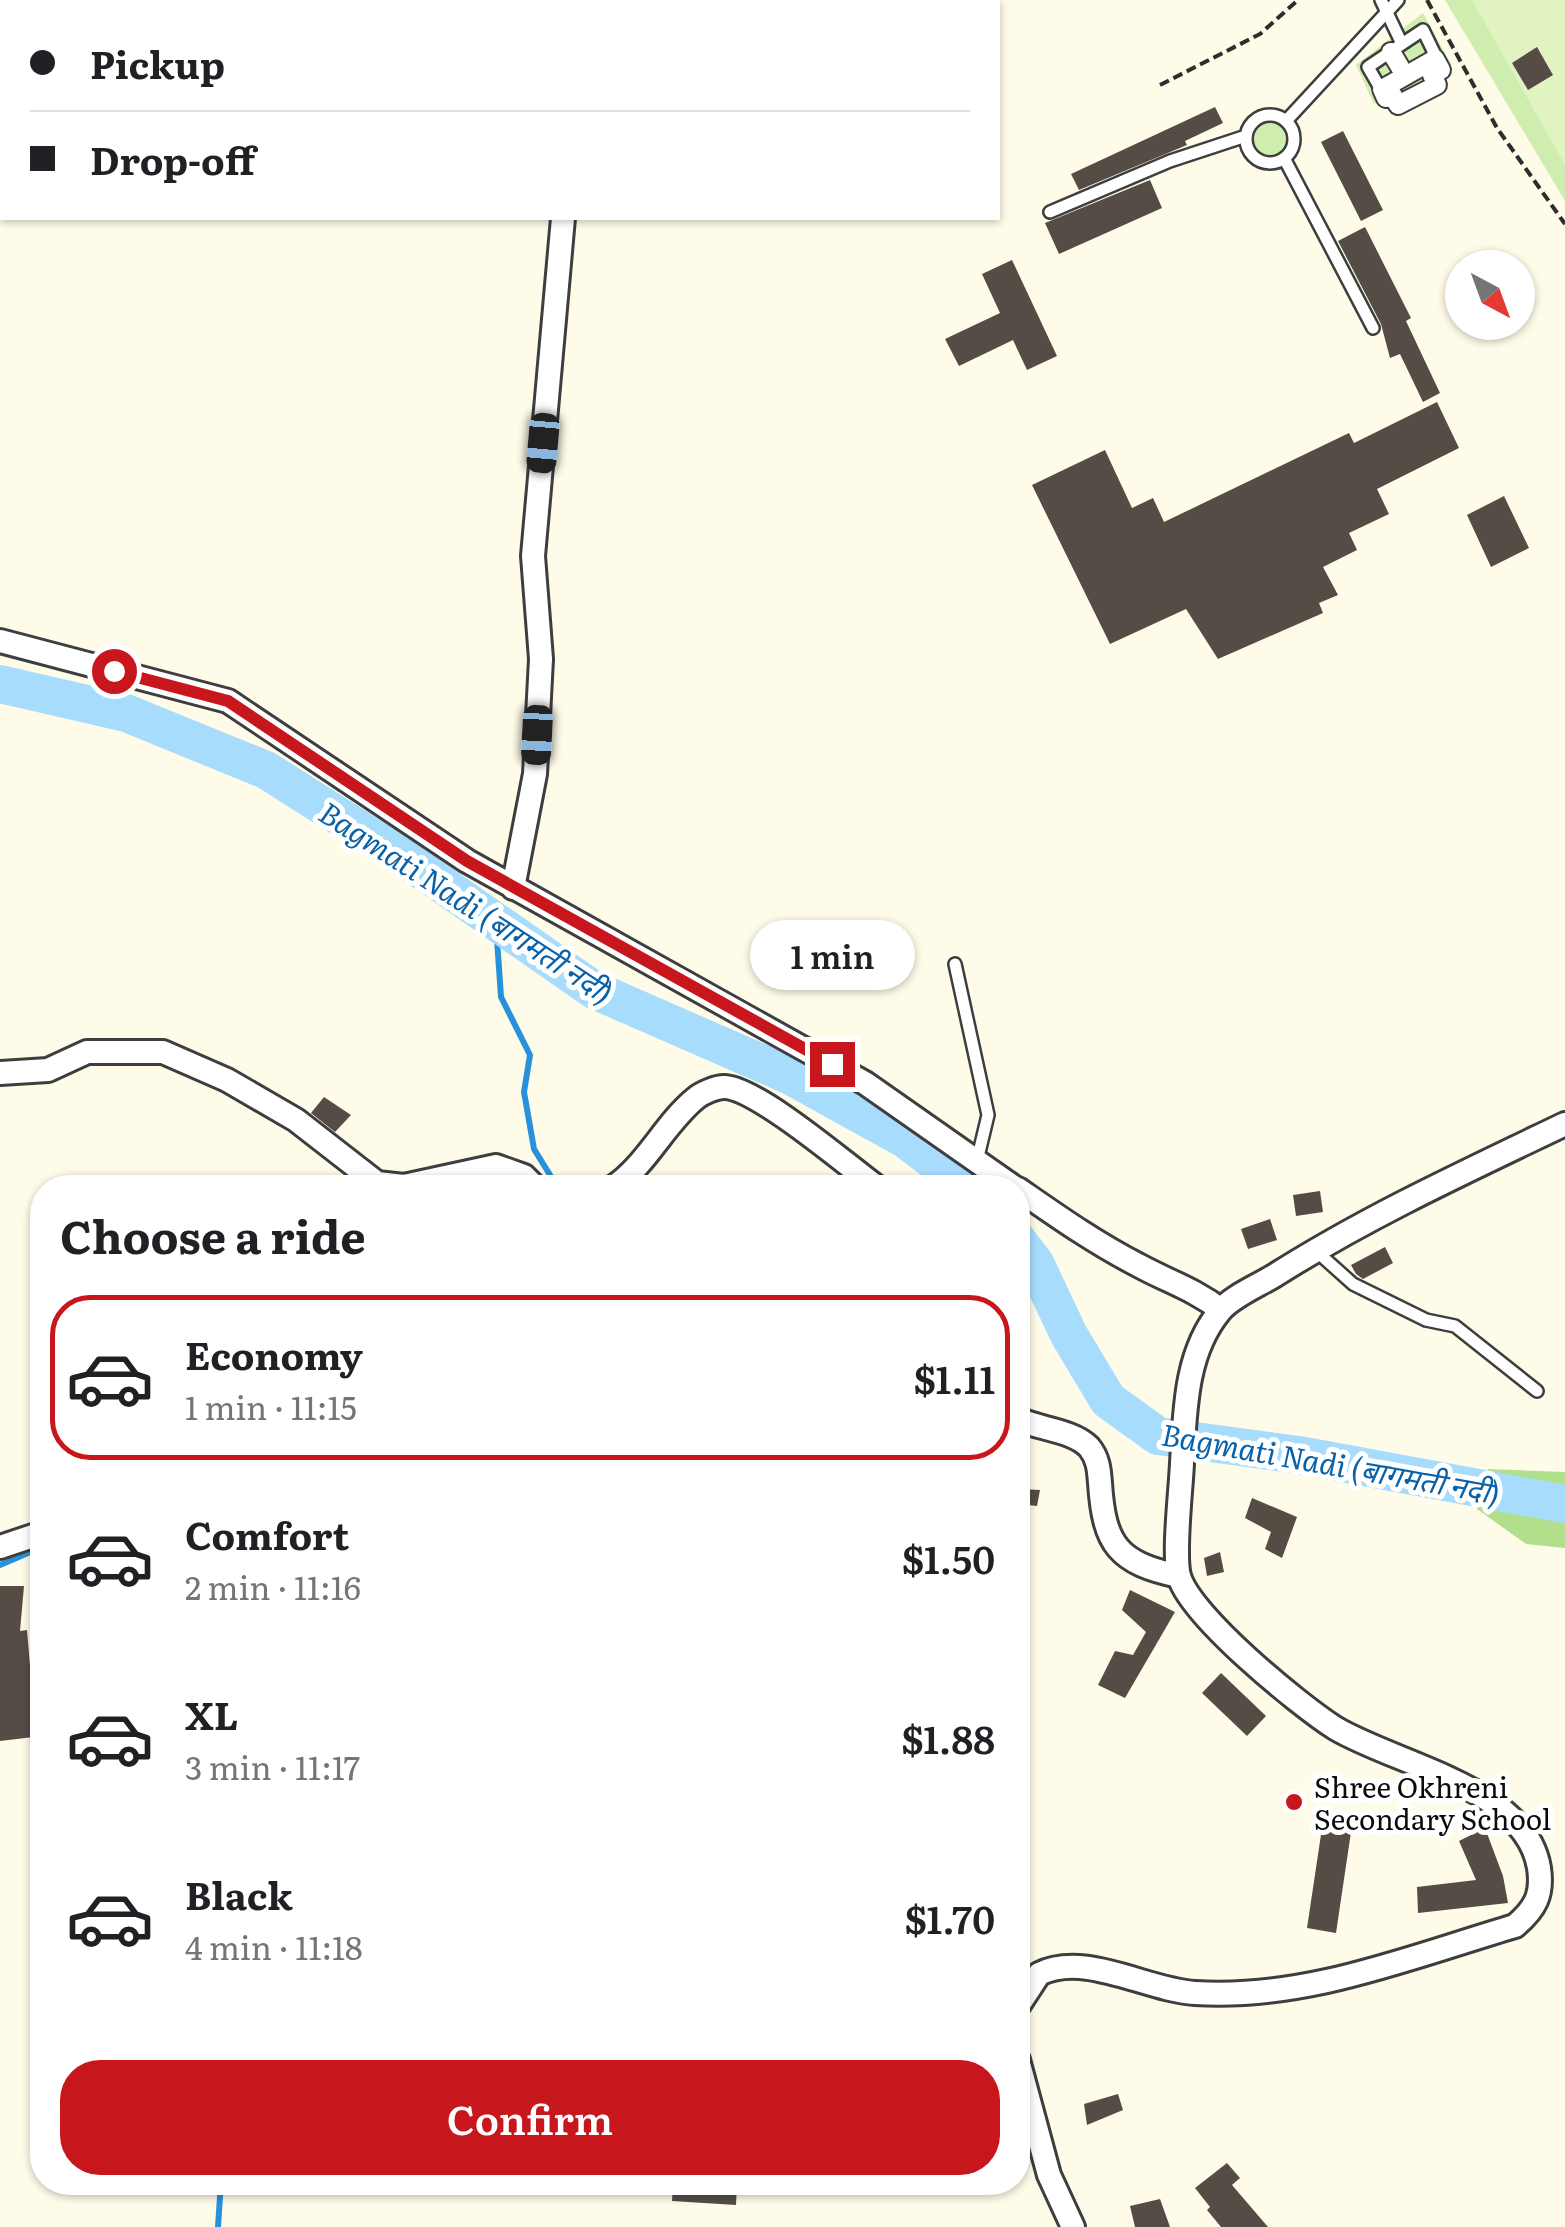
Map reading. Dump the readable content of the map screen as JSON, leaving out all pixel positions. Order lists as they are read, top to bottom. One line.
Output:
{"water":["Bagmati Nadi (बागमती नदी)"],"places":["Shree Okhreni Secondary School"],"north":"bottom right","page":{"banner":["Pickup","Drop-off"],"bubble":"1 min","heading":"Choose a ride","list":[{"name":"Economy","note":"1 min · 11:15","value":"$1.11"},{"name":"Comfort","note":"2 min · 11:16","value":"$1.50"},{"name":"XL","note":"3 min · 11:17","value":"$1.88"},{"name":"Black","note":"4 min · 11:18","value":"$1.70"}],"buttons":"Confirm"}}
